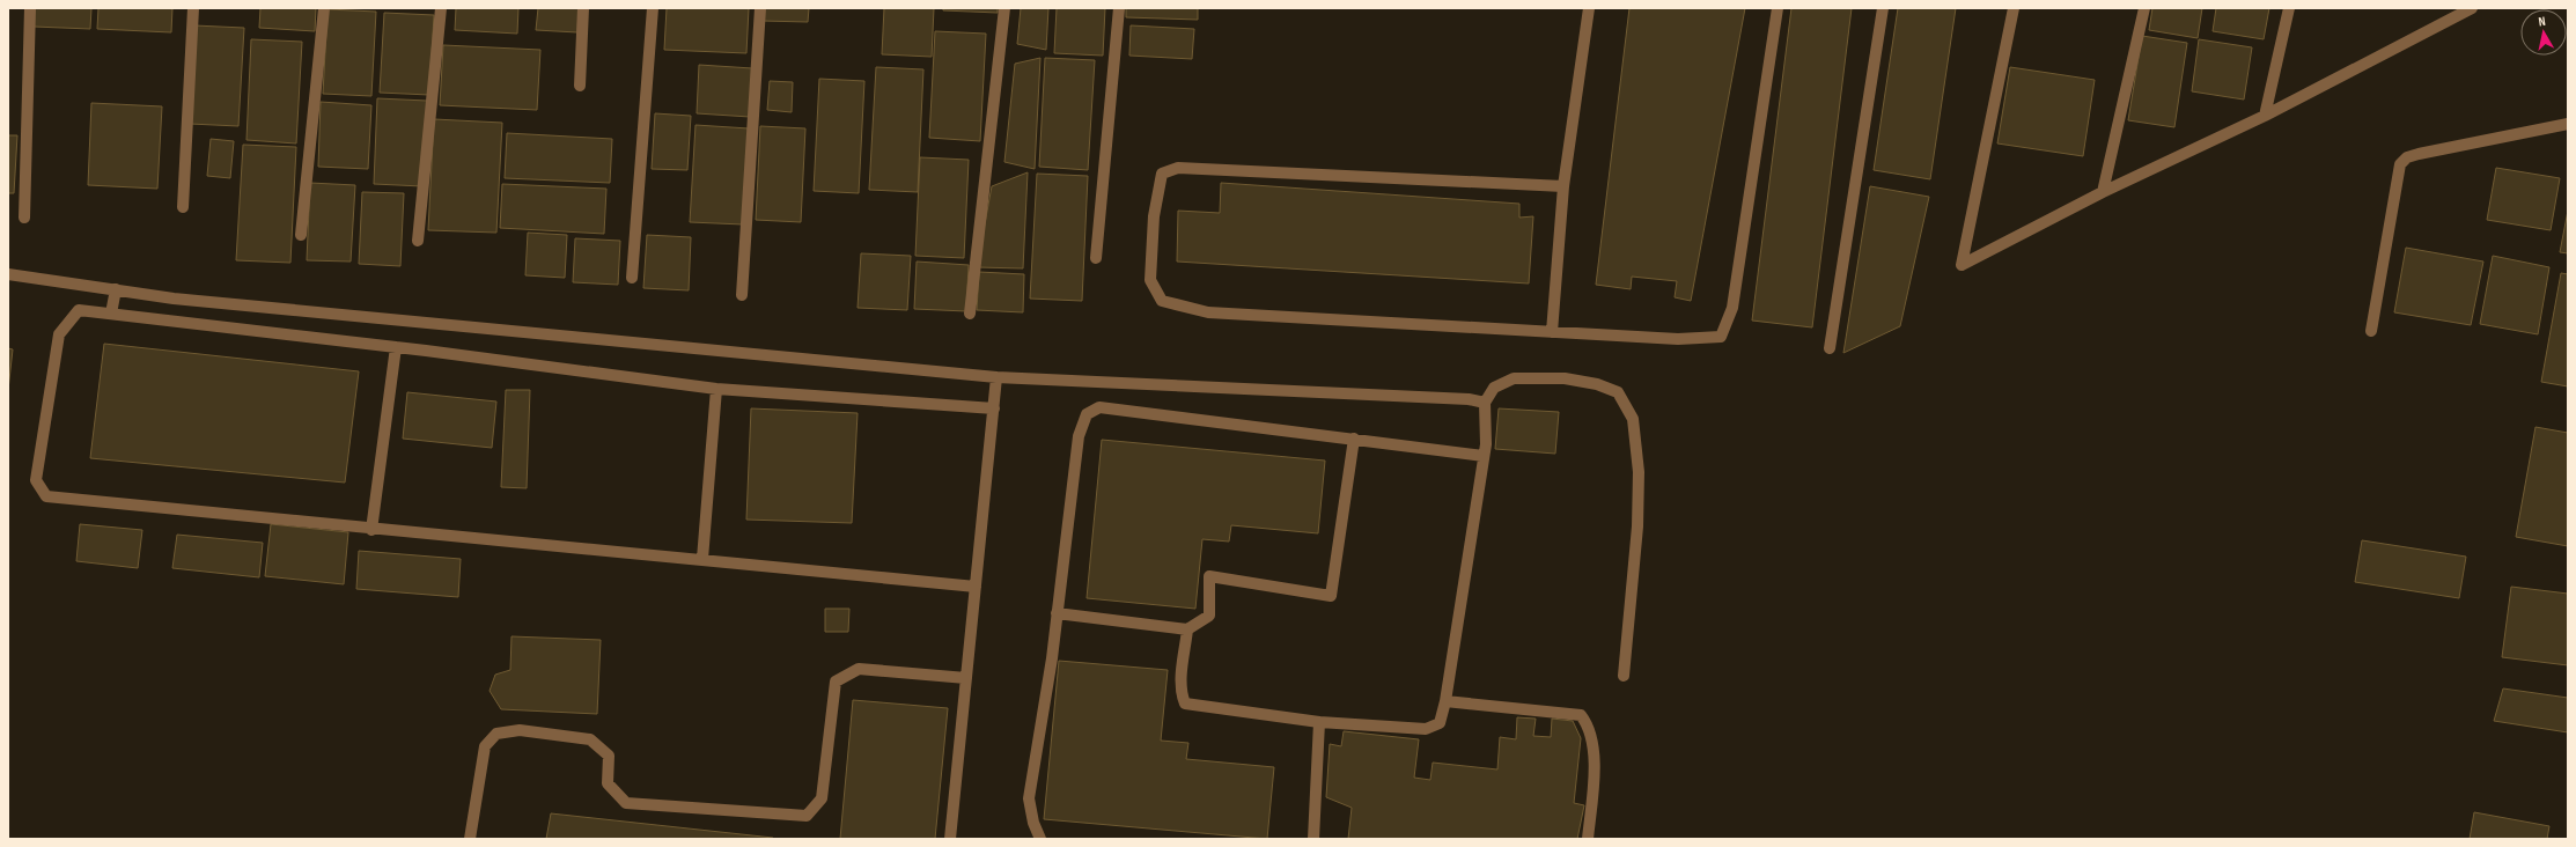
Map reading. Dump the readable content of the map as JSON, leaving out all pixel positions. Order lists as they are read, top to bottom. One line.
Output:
{"north":"top"}
